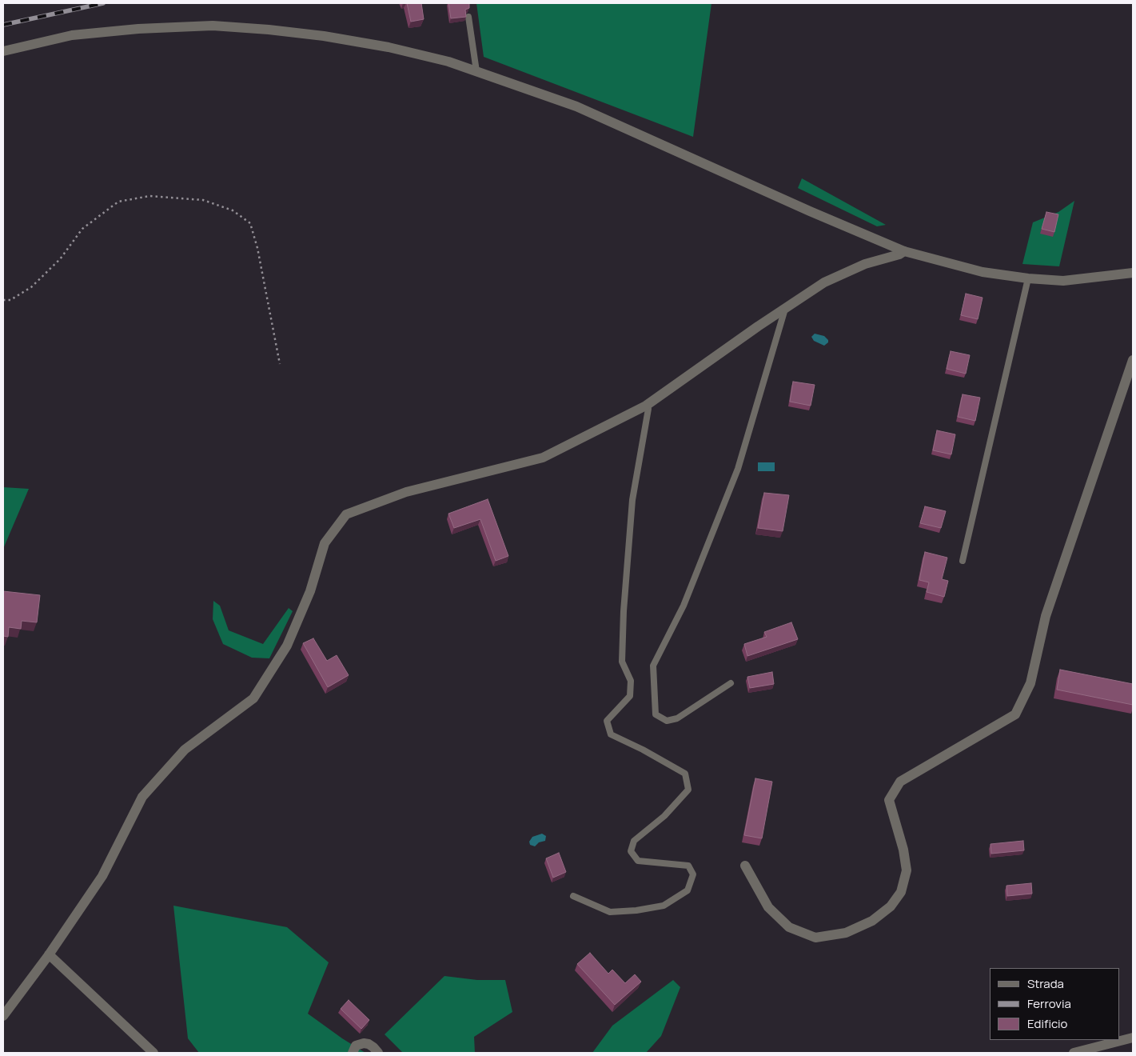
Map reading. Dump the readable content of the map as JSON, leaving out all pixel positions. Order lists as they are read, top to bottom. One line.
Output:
{"legend":["Strada","Ferrovia","Edificio"]}
